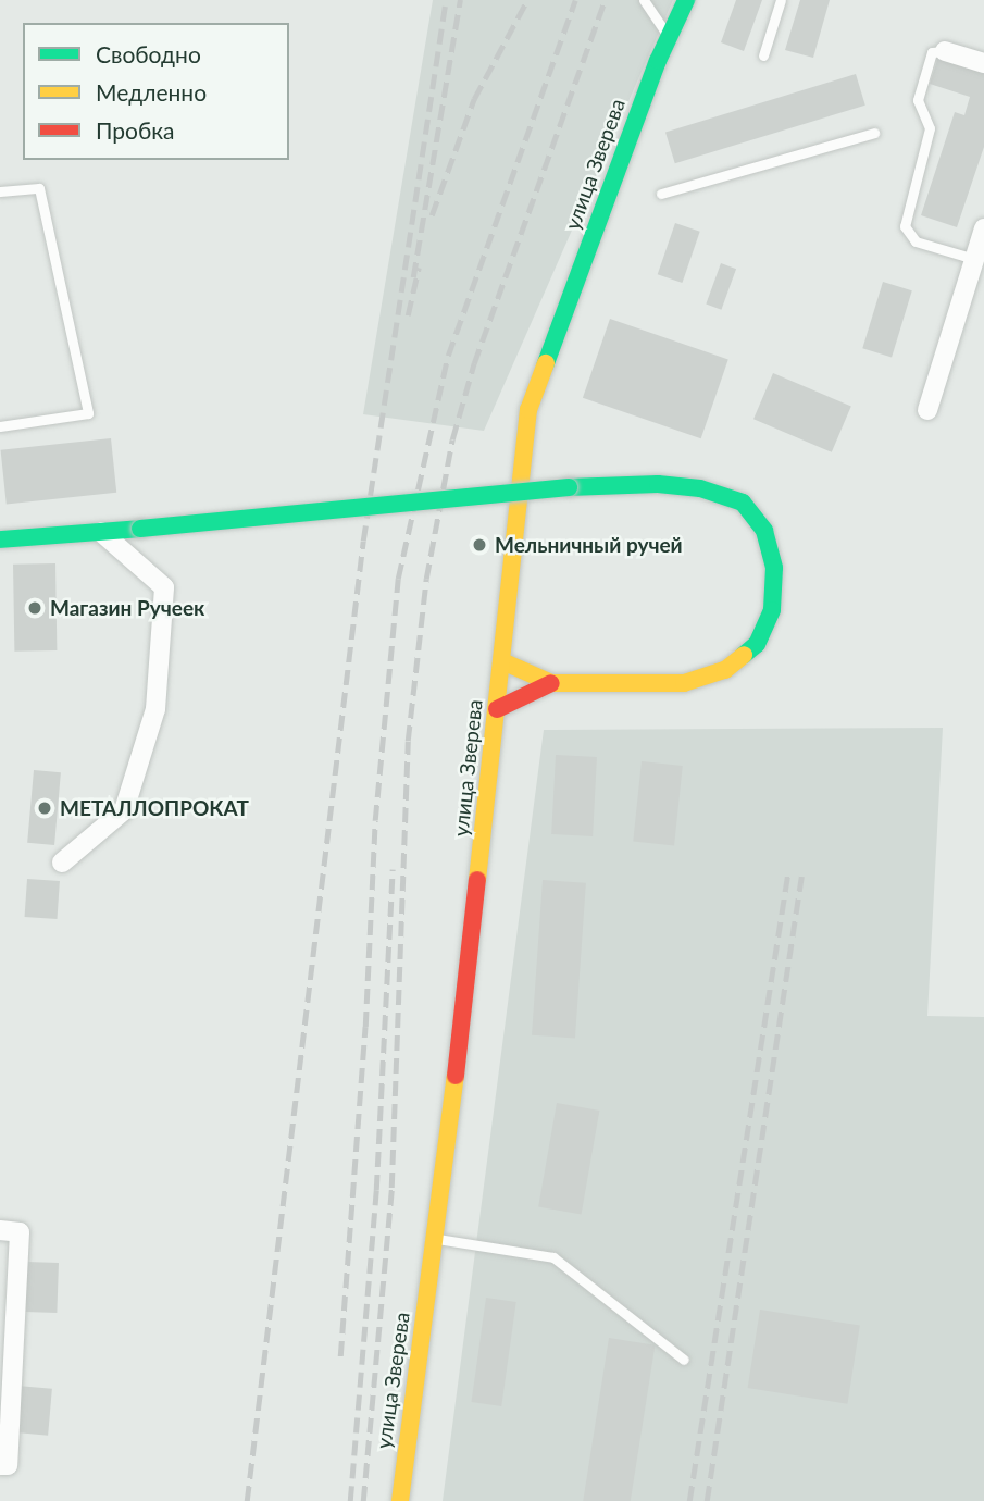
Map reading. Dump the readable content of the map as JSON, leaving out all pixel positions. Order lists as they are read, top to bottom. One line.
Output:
{"streets":{"main road":["улица Зверева"]},"places":["Мельничный ручей","Магазин Ручеек","МЕТАЛЛОПРОКАТ"],"legend":["Свободно","Медленно","Пробка"]}
